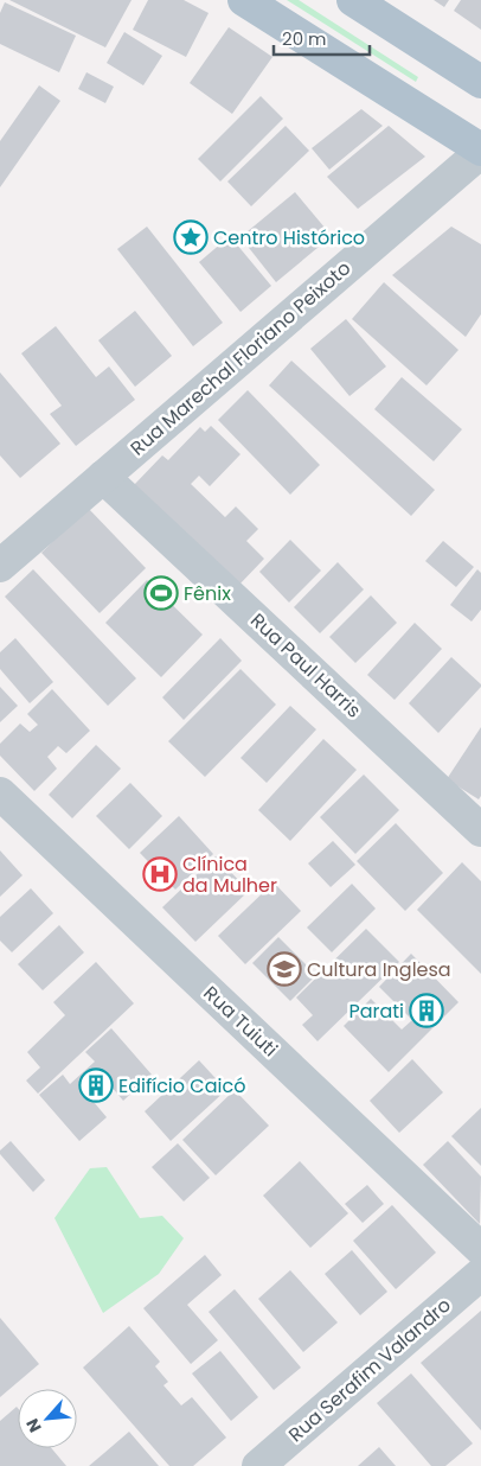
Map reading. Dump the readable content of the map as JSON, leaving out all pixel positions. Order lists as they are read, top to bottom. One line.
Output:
{"streets":{"street":["Rua Marechal Floriano Peixoto","Rua Paul Harris","Rua Tuiuti","Rua Serafim Valandro"]},"crossings":[["Rua Marechal Floriano Peixoto","Rua Paul Harris"]],"places":{"place":["Centro Histórico"],"sports":["Fênix"],"hospital":["Clínica da Mulher"],"school or university":["Cultura Inglesa"],"building":["Parati","Edifício Caicó"]},"scale_bar":"20 m","north":"bottom left"}
